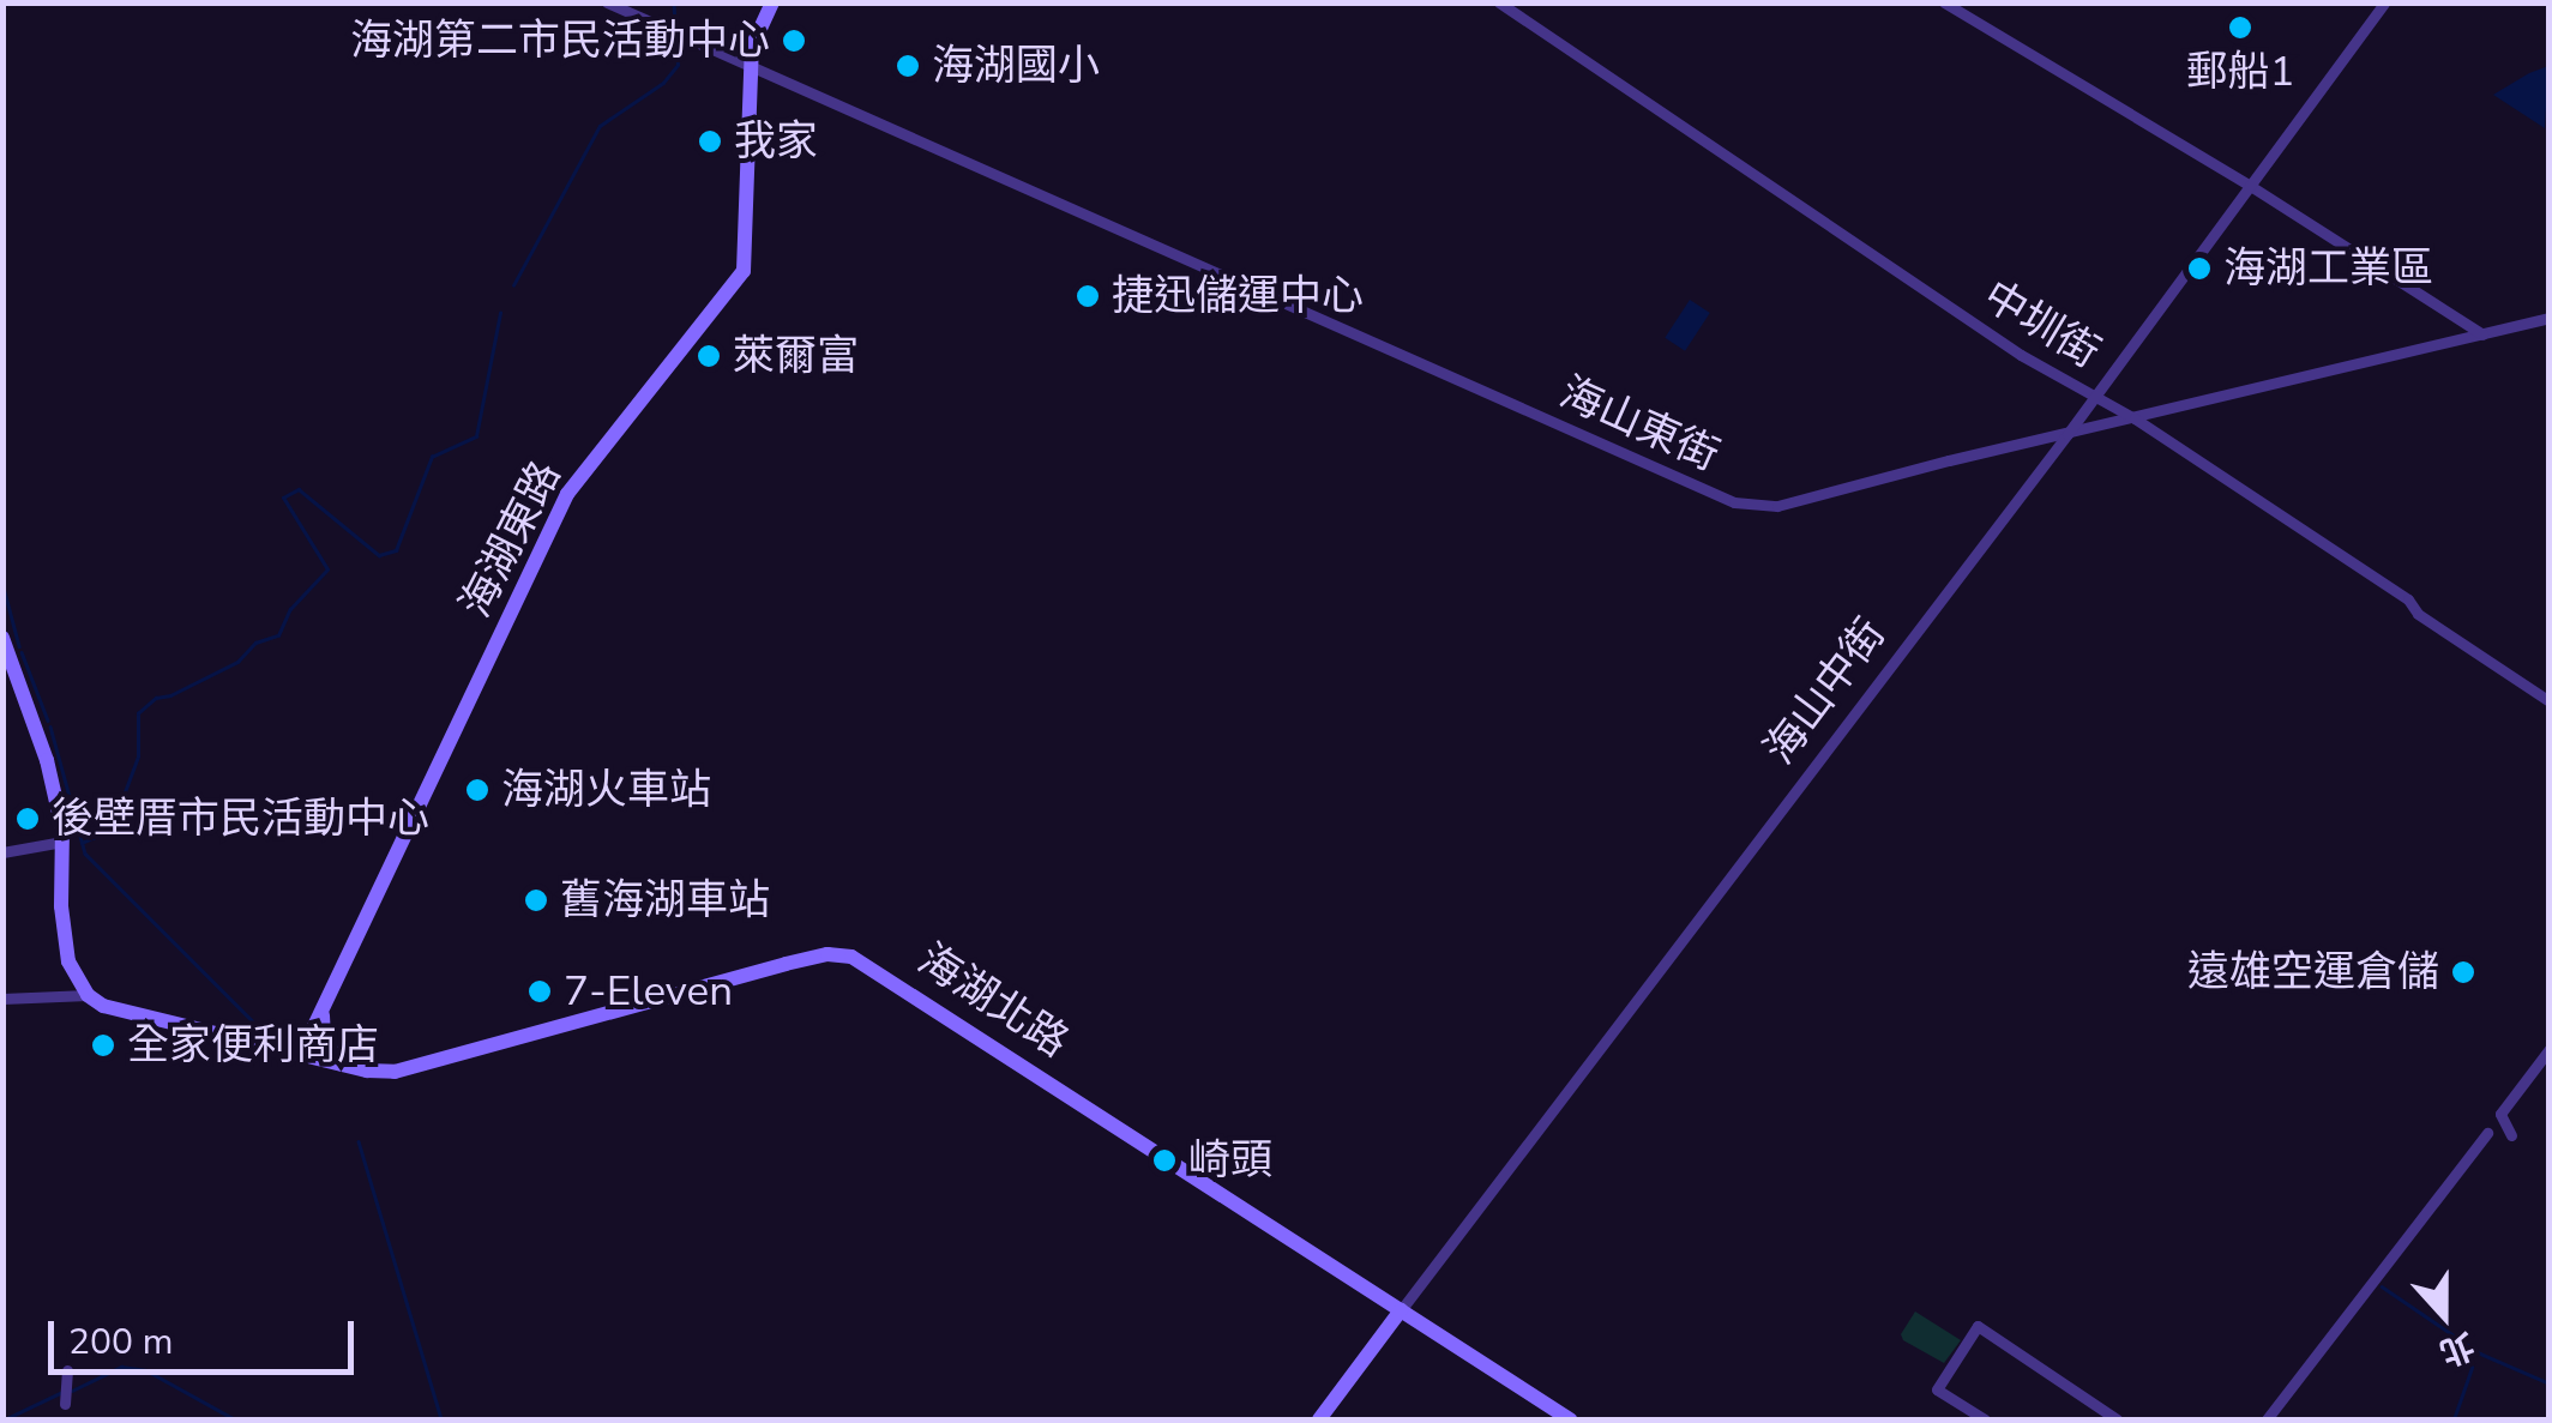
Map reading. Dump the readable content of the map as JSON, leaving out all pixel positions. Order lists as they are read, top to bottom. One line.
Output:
{"streets":{"street":["中圳街","海山東街","海湖東路","海山中街","海湖北路"]},"crossings":[["中圳街","海山東街"],["中圳街","海山中街"],["海山東街","海湖東路"],["海山東街","海山中街"],["海湖東路","海湖北路"],["海山中街","海湖北路"]],"places":["郵船1","海湖第二市民活動中心","海湖國小","我家","海湖工業區","捷迅儲運中心","萊爾富","海湖火車站","後壁厝市民活動中心","舊海湖車站","遠雄空運倉儲","7-Eleven","全家便利商店","崎頭"],"scale_bar":"200 m","north":"bottom"}
